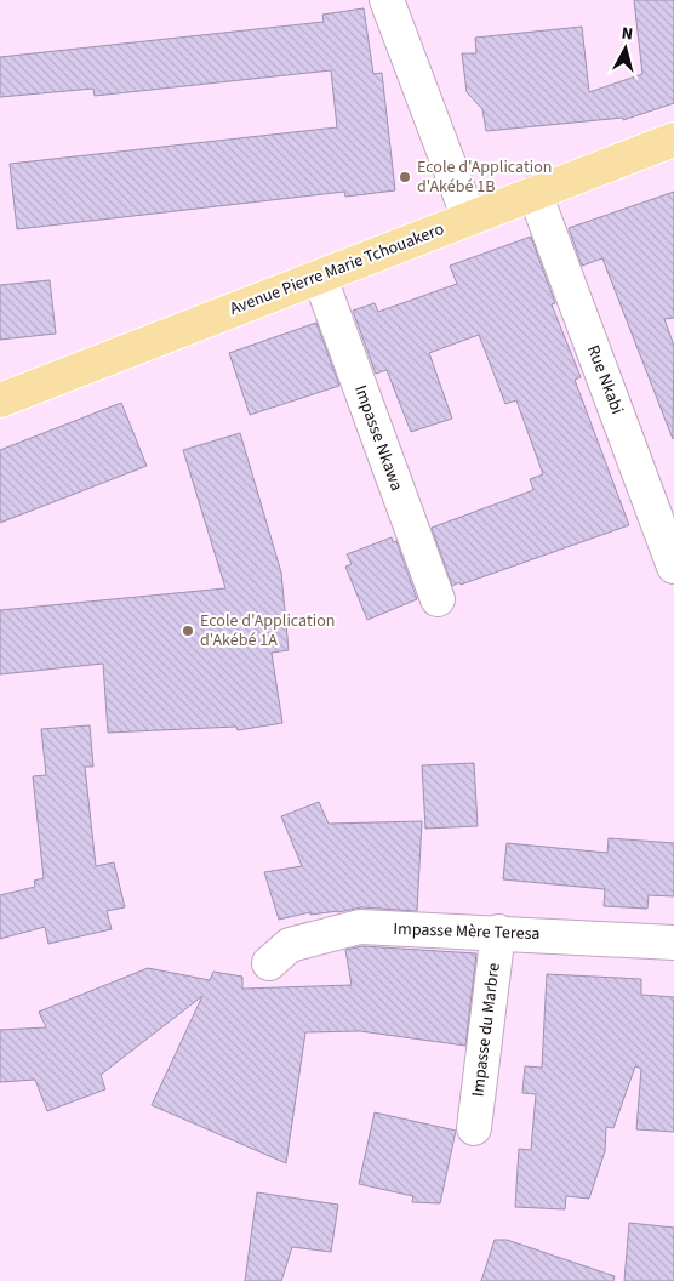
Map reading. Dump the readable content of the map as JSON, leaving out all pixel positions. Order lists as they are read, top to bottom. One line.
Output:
{"streets":{"main road":["Avenue Pierre Marie Tchouakero"],"street":["Rue Nkabi","Impasse Nkawa","Impasse Mère Teresa","Impasse du Marbre"]},"crossings":[["Avenue Pierre Marie Tchouakero","Rue Nkabi"],["Avenue Pierre Marie Tchouakero","Impasse Nkawa"],["Impasse Mère Teresa","Impasse du Marbre"]],"places":["Ecole d'Application d'Akébé 1B","Ecole d'Application d'Akébé 1A"],"north":"top"}
